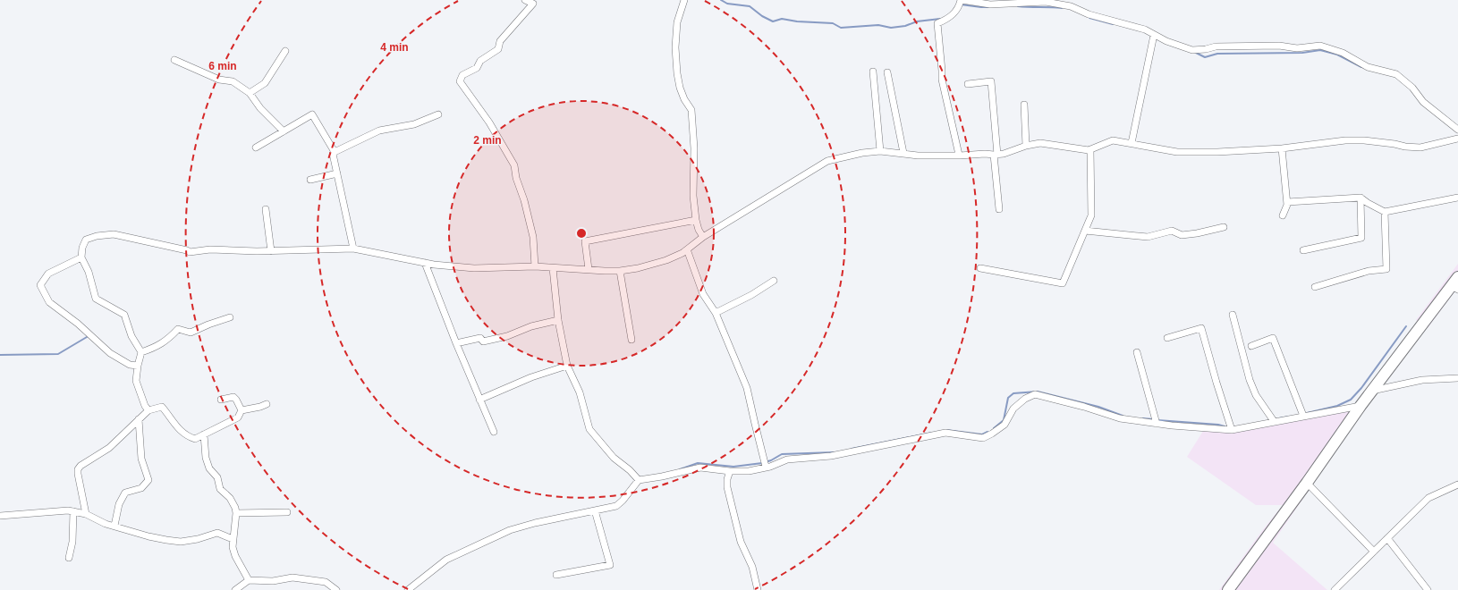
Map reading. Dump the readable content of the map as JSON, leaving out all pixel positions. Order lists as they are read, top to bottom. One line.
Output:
{"rings":["4 min","6 min","2 min"]}
